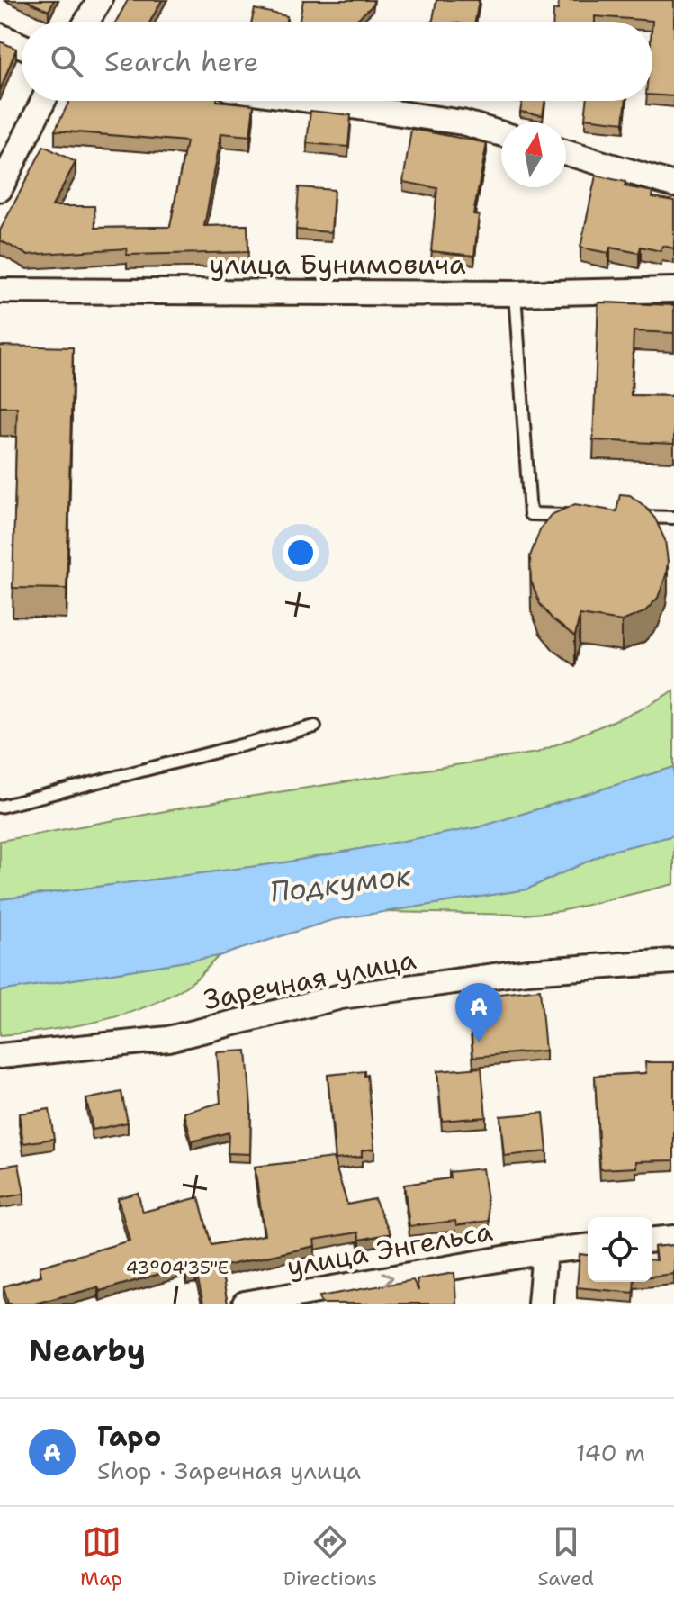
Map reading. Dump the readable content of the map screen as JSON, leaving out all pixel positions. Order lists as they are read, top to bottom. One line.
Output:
{"streets":{"street":["улица Бунимовича","Заречная улица","улица Энгельса"]},"one_way":["улица Энгельса"],"water":["Подкумок"],"north":"top","page":{"search":"Search here","pins":"A","heading":"Nearby","list":[{"mark":"A","name":"Гаро","note":"Shop · Заречная улица","value":"140 m"}],"nav":["Map","Directions","Saved"]},"coordinates":["43°04'35\"E"]}
